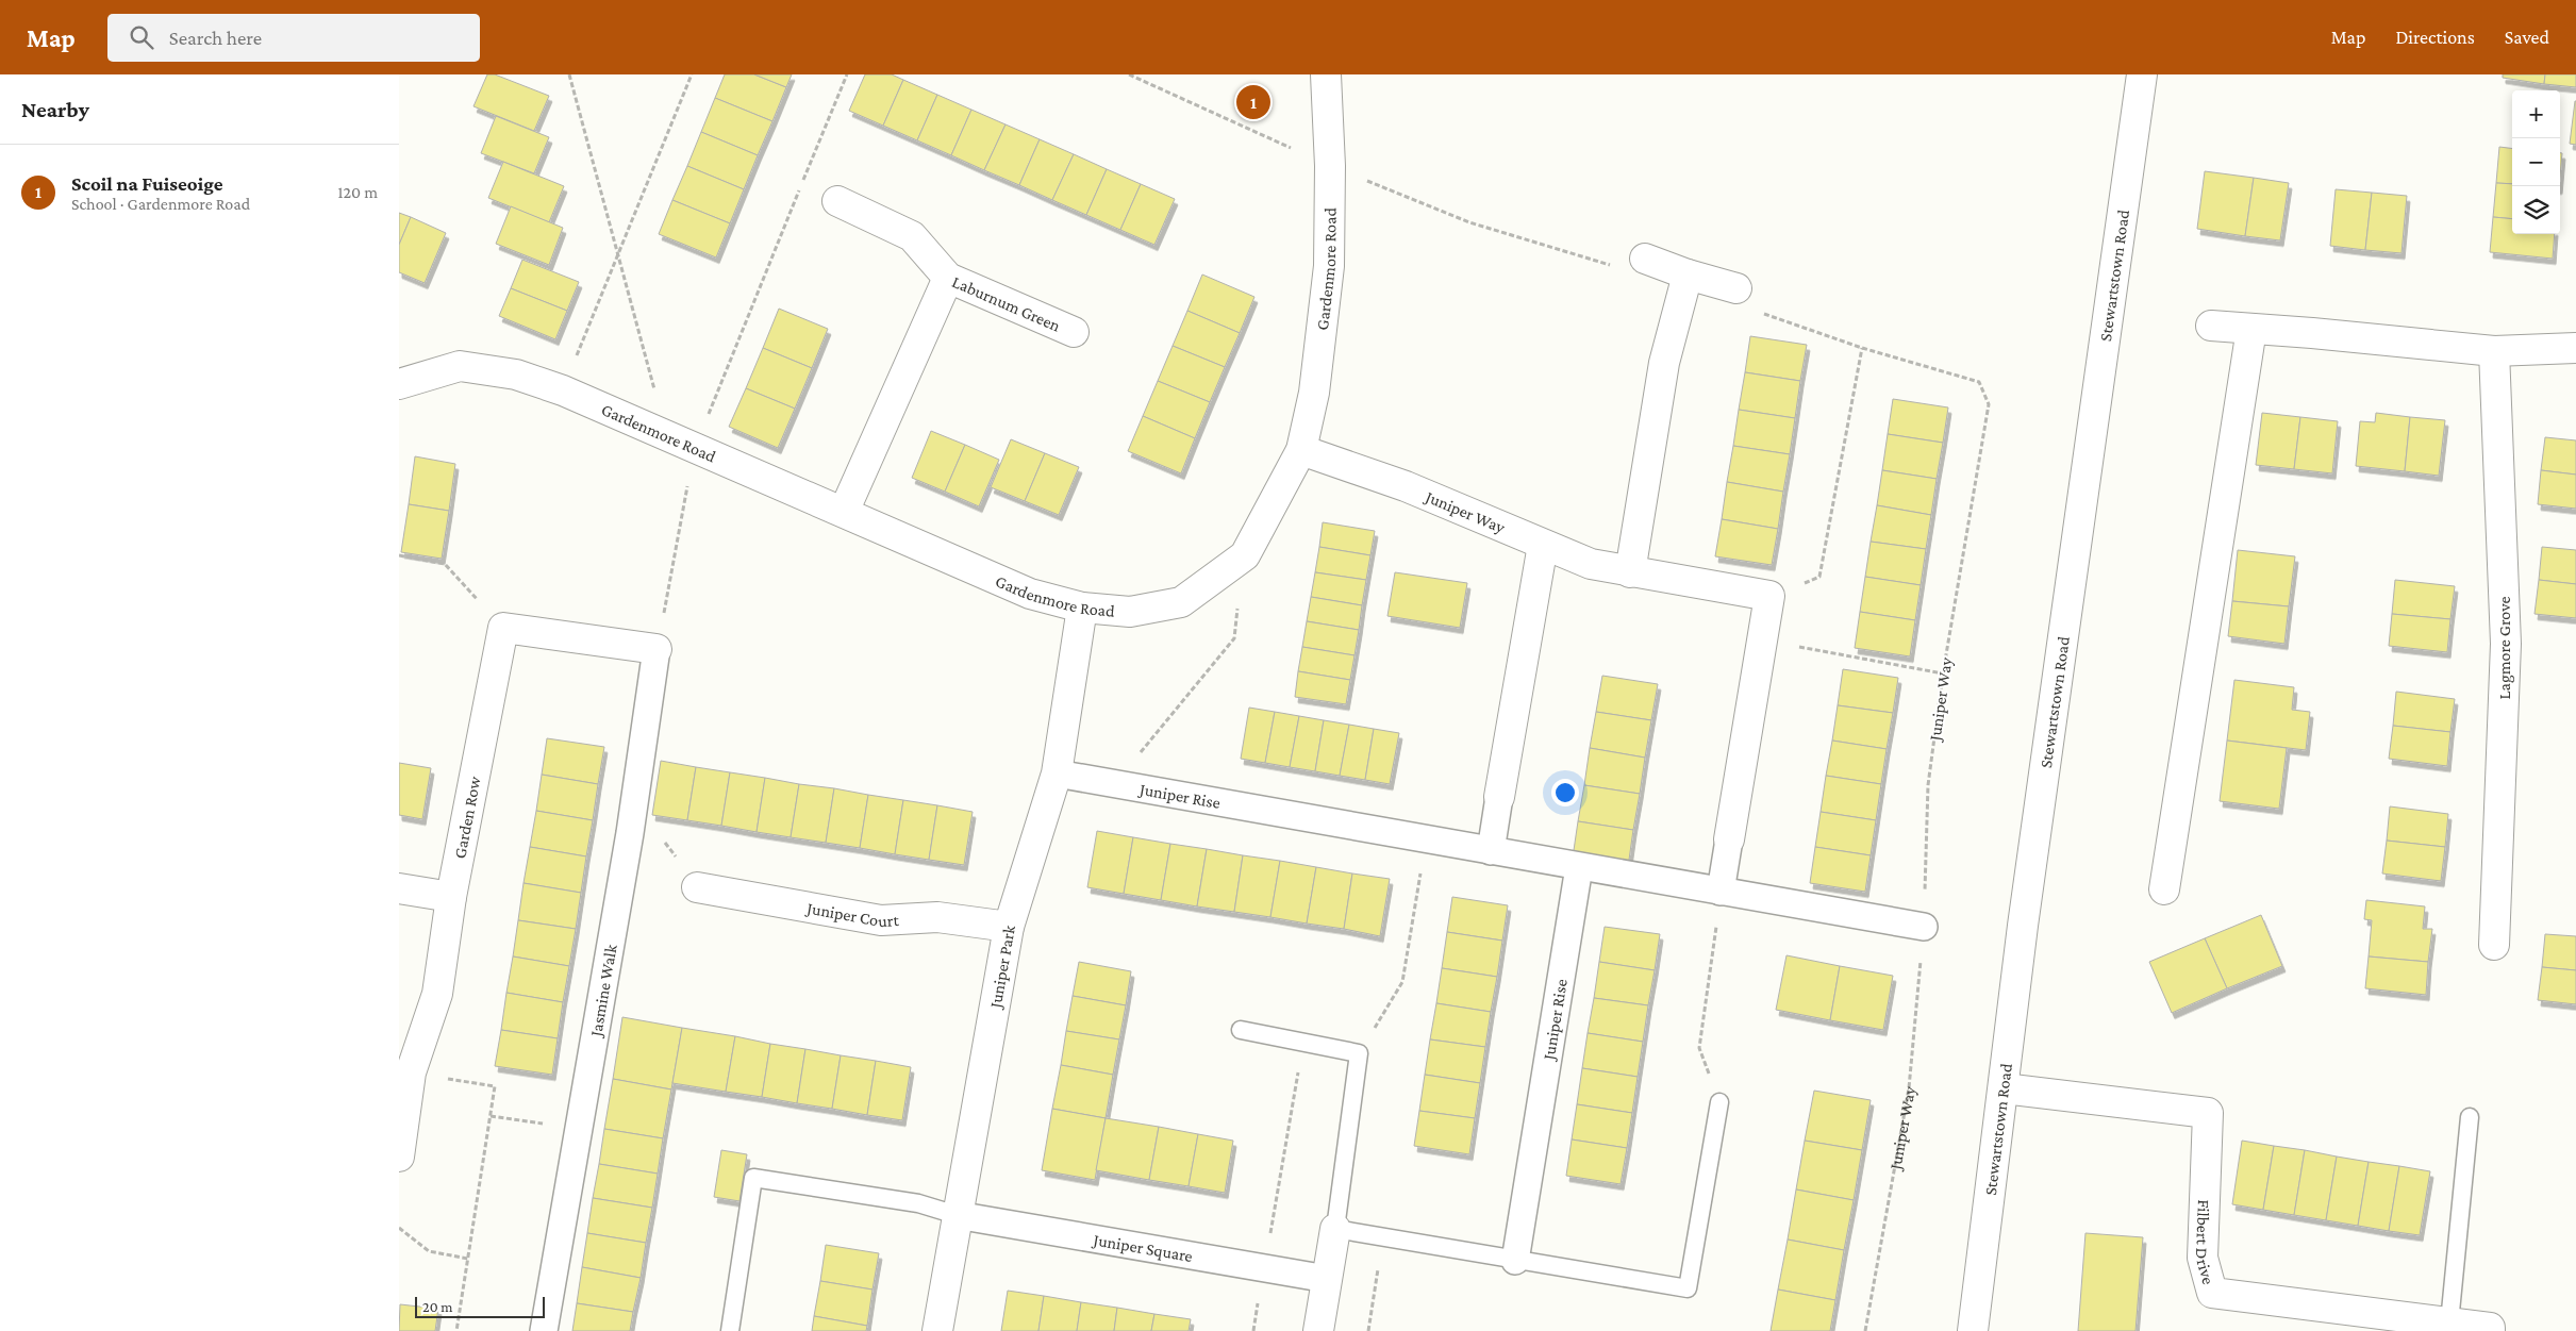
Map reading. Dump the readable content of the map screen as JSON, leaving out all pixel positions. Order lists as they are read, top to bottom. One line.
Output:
{"streets":{"street":["Gardenmore Road","Stewartstown Road","Laburnum Green","Juniper Way","Lagmore Grove","Juniper Rise","Garden Row","Juniper Court","Juniper Park","Jasmine Walk","Filbert Drive","Juniper Square"]},"crossings":[["Gardenmore Road","Juniper Way"],["Gardenmore Road","Juniper Park"],["Stewartstown Road","Filbert Drive"],["Juniper Rise","Juniper Park"],["Juniper Court","Juniper Park"],["Juniper Park","Juniper Square"]],"scale_bar":"20 m","page":{"header":"Map","search":"Search here","nav":["Map","Directions","Saved"],"heading":"Nearby","pins":"1","map_buttons":["+","−"],"list":[{"mark":"1","name":"Scoil na Fuiseoige","note":"School · Gardenmore Road","value":"120 m"}],"scale":"20 m"}}
